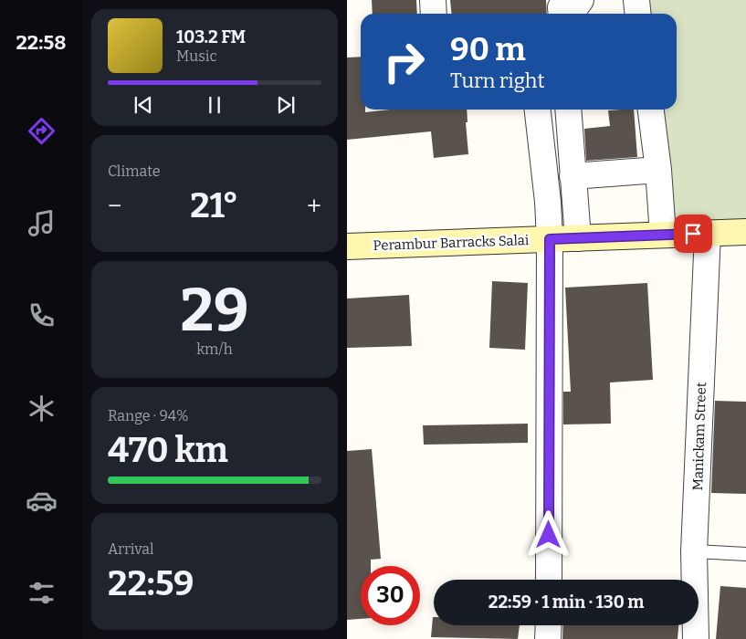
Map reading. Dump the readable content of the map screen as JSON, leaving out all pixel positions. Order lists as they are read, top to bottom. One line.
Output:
{"streets":{"main road":["Perambur Barracks Salai"],"street":["Manickam Street"]},"crossings":[["Perambur Barracks Salai","Manickam Street"]],"page":{"tabs":"22:58","turn":["90 m","Turn right"],"song":["103.2 FM","Music"],"tile":["Climate",["29","km/h"],["Range · 94%","470 km"],["Arrival","22:59"]],"heat":["−","21°","+"],"limit":"30","trip":"22:59 · 1 min · 130 m"}}
